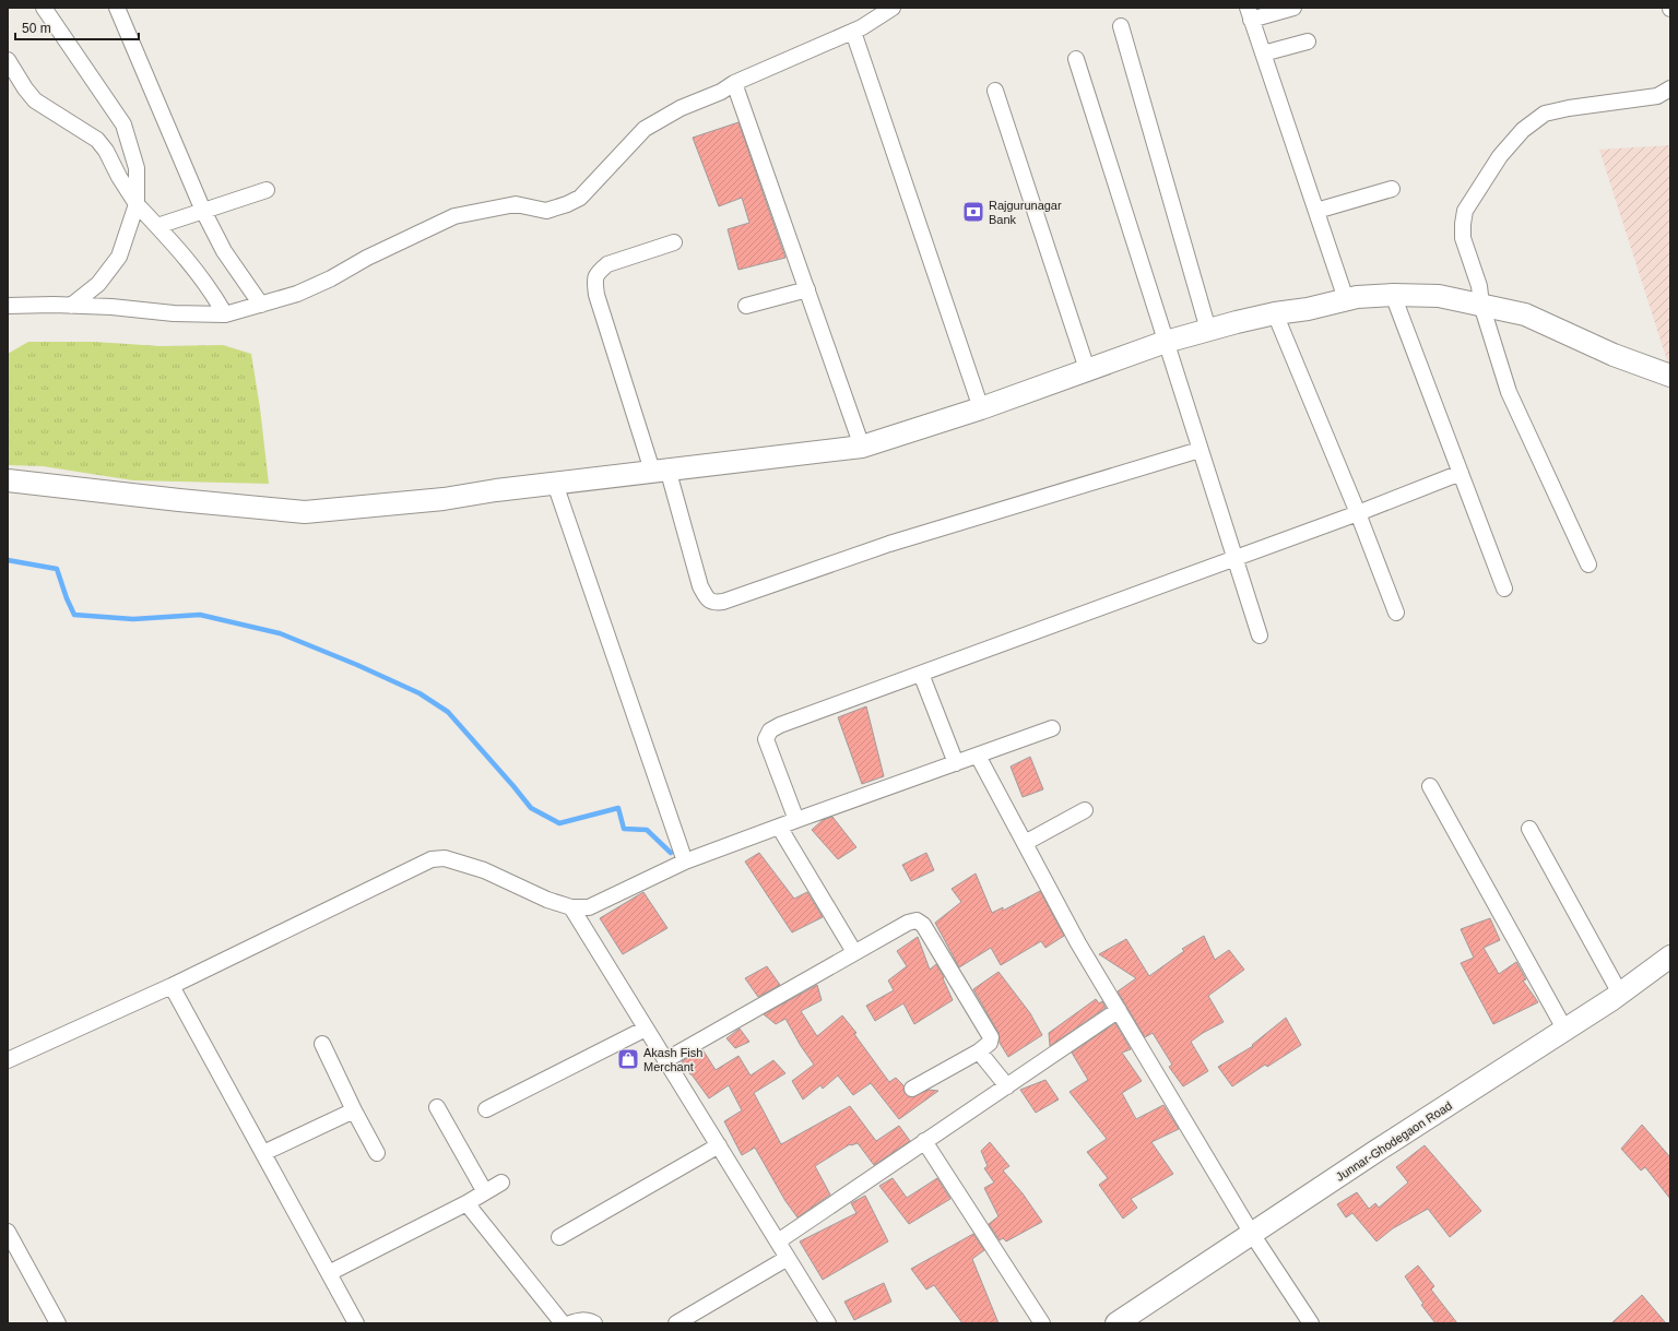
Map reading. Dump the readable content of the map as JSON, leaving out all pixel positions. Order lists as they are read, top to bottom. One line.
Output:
{"streets":{"street":["Junnar-Ghodegaon Road"]},"places":{"bank":["Rajgurunagar Bank"],"shop":["Akash Fish Merchant"]},"scale_bar":"50 m"}
